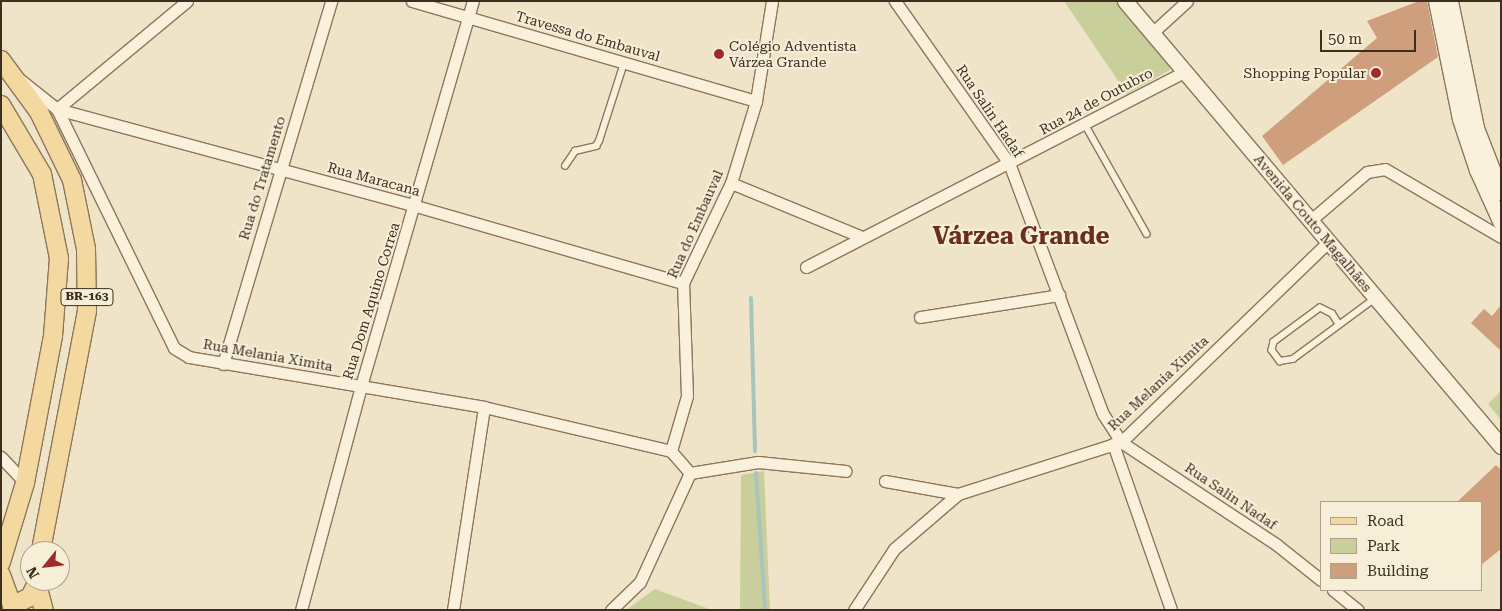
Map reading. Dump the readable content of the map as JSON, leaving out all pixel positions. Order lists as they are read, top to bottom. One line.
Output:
{"streets":{"main road":["Avenida Couto Magalhães","BR-163"],"street":["Travessa do Embauval","Rua 24 de Outubro","Rua Salin Hadaf","Rua do Tratamento","Rua Maracana","Rua do Embauval","Rua Dom Aquino Correa","Rua Melania Ximita","Rua Salin Nadaf"]},"crossings":[["Travessa do Embauval","Rua do Embauval"],["Travessa do Embauval","Rua Dom Aquino Correa"],["Rua 24 de Outubro","Rua Salin Hadaf"],["Rua 24 de Outubro","Avenida Couto Magalhães"],["Rua Salin Hadaf","Rua Melania Ximita"],["Rua Salin Hadaf","Rua Salin Nadaf"],["Rua do Tratamento","Rua Maracana"],["Rua do Tratamento","Rua Melania Ximita"],["Rua Maracana","Rua do Embauval"],["Rua Maracana","Rua Dom Aquino Correa"],["Rua Maracana","Rua Melania Ximita"],["Avenida Couto Magalhães","Rua Melania Ximita"],["Rua do Embauval","Rua Melania Ximita"],["BR-163","Rua Melania Ximita"],["Rua Dom Aquino Correa","Rua Melania Ximita"],["Rua Melania Ximita","Rua Salin Nadaf"]],"districts":["Várzea Grande"],"places":["Colégio Adventista Várzea Grande","Shopping Popular"],"legend":["Road","Park","Building"],"scale_bar":"50 m","north":"bottom left"}
